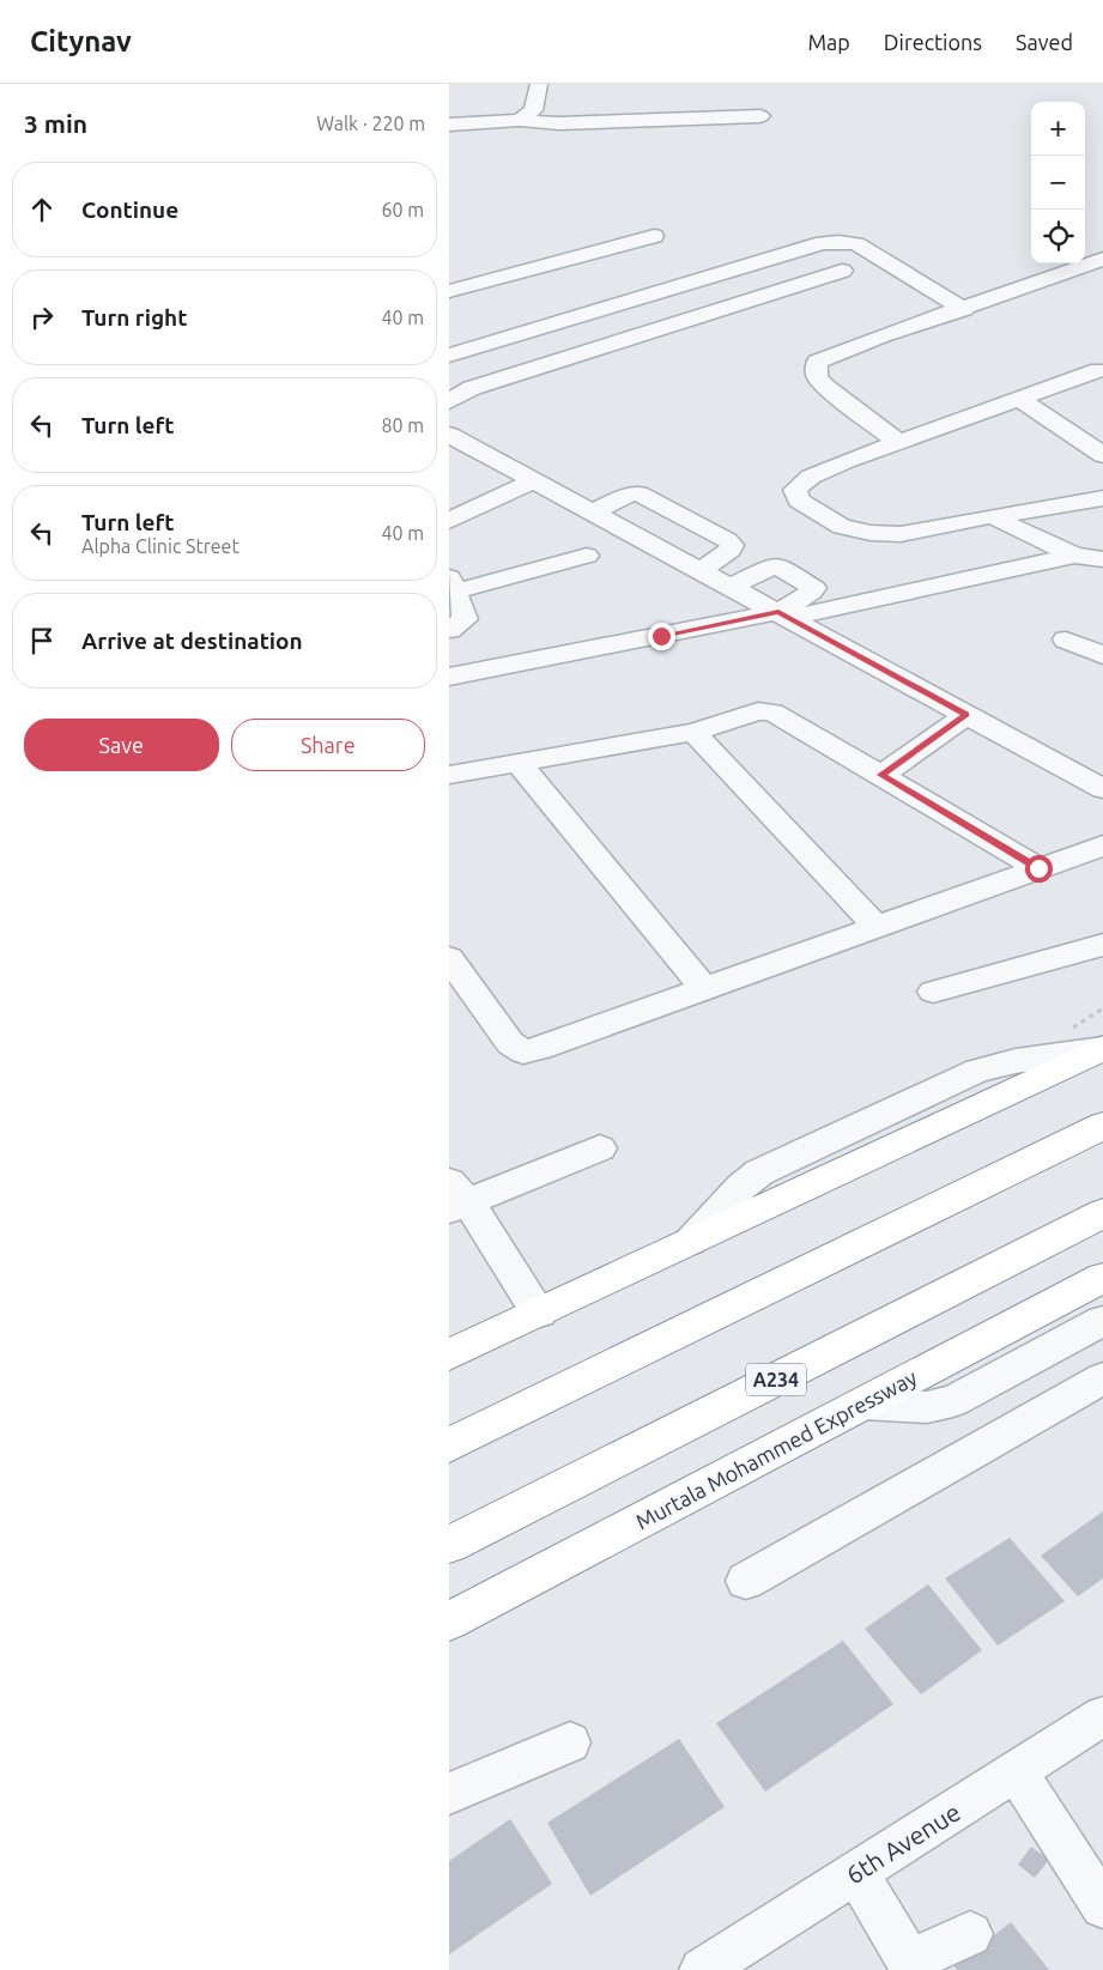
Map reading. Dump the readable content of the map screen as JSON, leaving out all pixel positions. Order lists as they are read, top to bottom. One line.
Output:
{"streets":{"highway":["A234","Murtala Mohammed Expressway"],"street":["6th Avenue"]},"page":{"header":"Citynav","nav":["Map","Directions","Saved"],"heading":["3 min","Walk · 220 m"],"map_buttons":["+","−"],"list":[["Continue","60 m"],["Turn right","40 m"],["Turn left","80 m"],["Turn left","Alpha Clinic Street","40 m"],"Arrive at destination"],"buttons":["Save","Share"]}}
